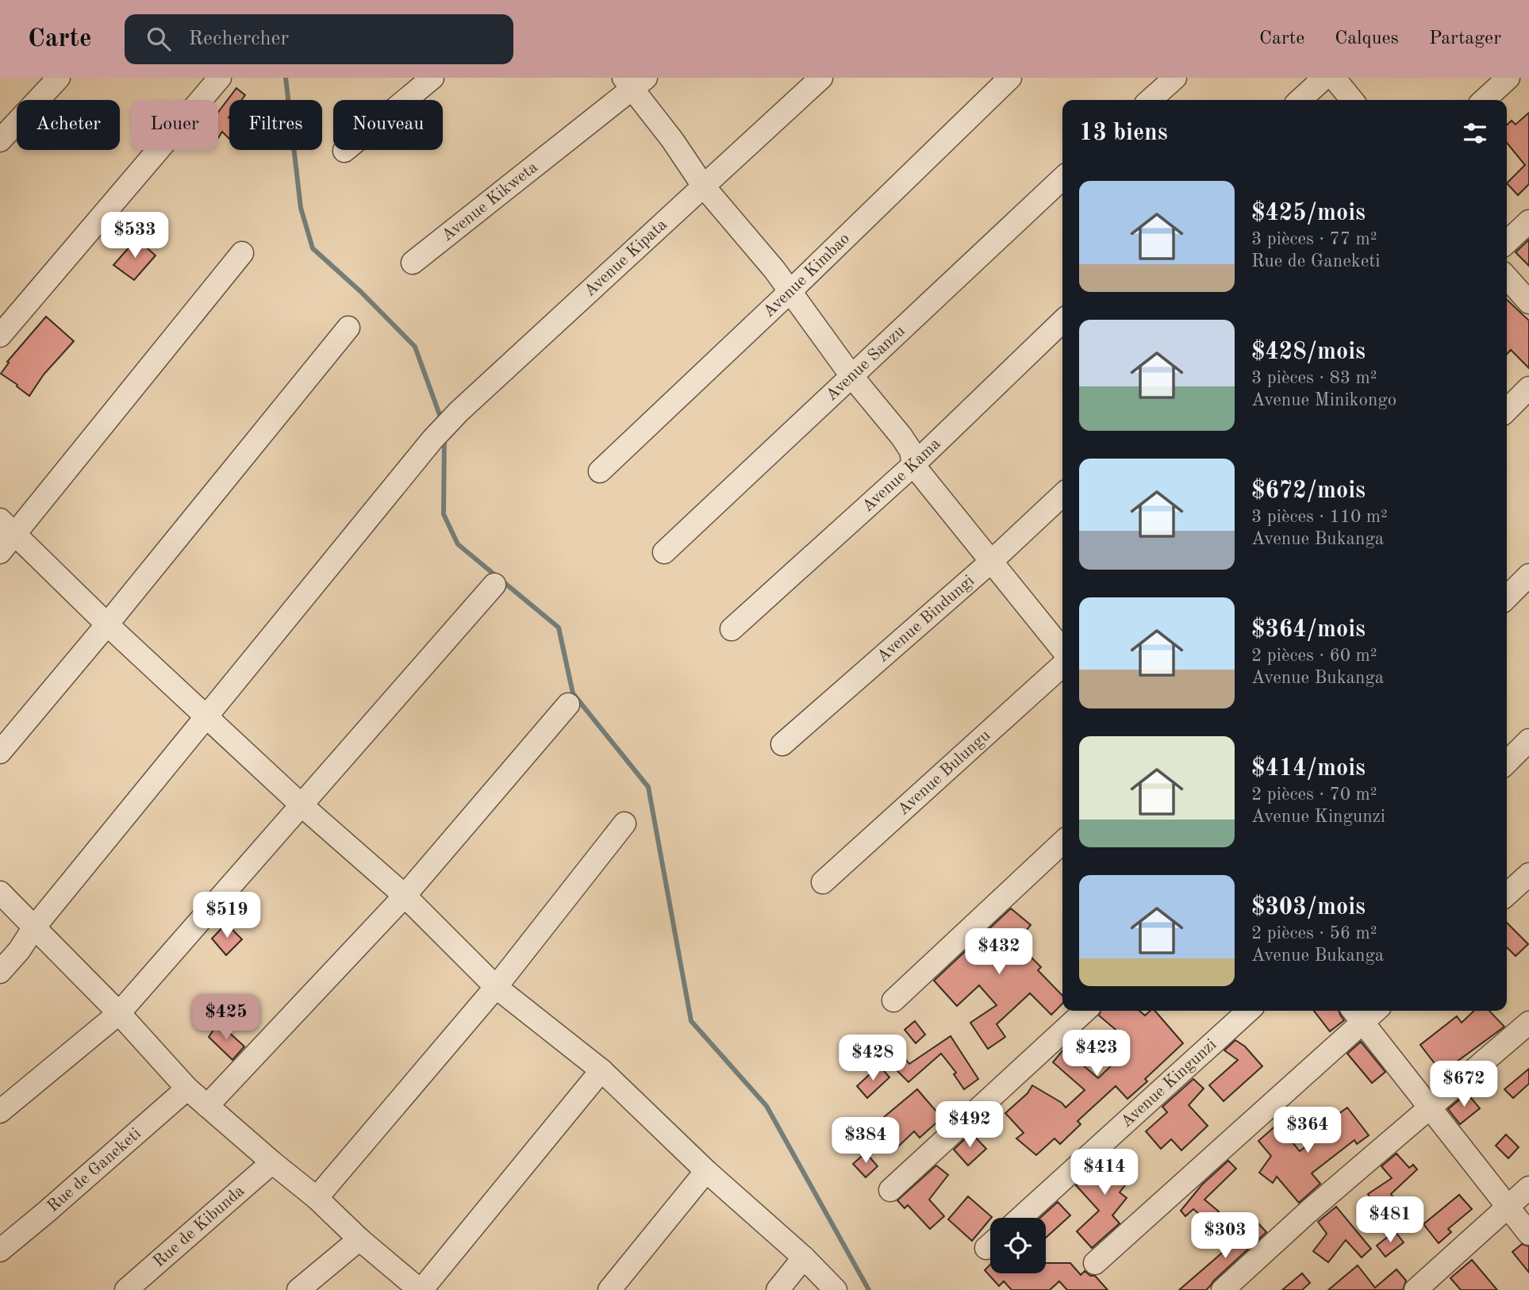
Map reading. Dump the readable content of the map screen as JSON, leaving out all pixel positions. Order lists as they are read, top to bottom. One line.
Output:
{"streets":{"street":["Avenue Kikweta","Avenue Kipata","Avenue Kimbao","Avenue Sanzu","Avenue Kama","Avenue Bindungi","Avenue Bulungu","Avenue Kingunzi","Rue de Ganeketi","Rue de Kibunda"]},"page":{"header":"Carte","search":"Rechercher","nav":["Carte","Calques","Partager"],"chip":["Acheter","Louer","Filtres","Nouveau"],"heading":"13 biens","list":[{"name":"$425/mois","note":"3 pièces · 77 m² · Rue de Ganeketi"},{"name":"$428/mois","note":"3 pièces · 83 m² · Avenue Minikongo"},{"name":"$672/mois","note":"3 pièces · 110 m² · Avenue Bukanga"},{"name":"$364/mois","note":"2 pièces · 60 m² · Avenue Bukanga"},{"name":"$414/mois","note":"2 pièces · 70 m² · Avenue Kingunzi"},{"name":"$303/mois","note":"2 pièces · 56 m² · Avenue Bukanga"}],"price":["$533","$519","$432","$425","$423","$428","$672","$492","$364","$384","$414","$481","$303"]}}
